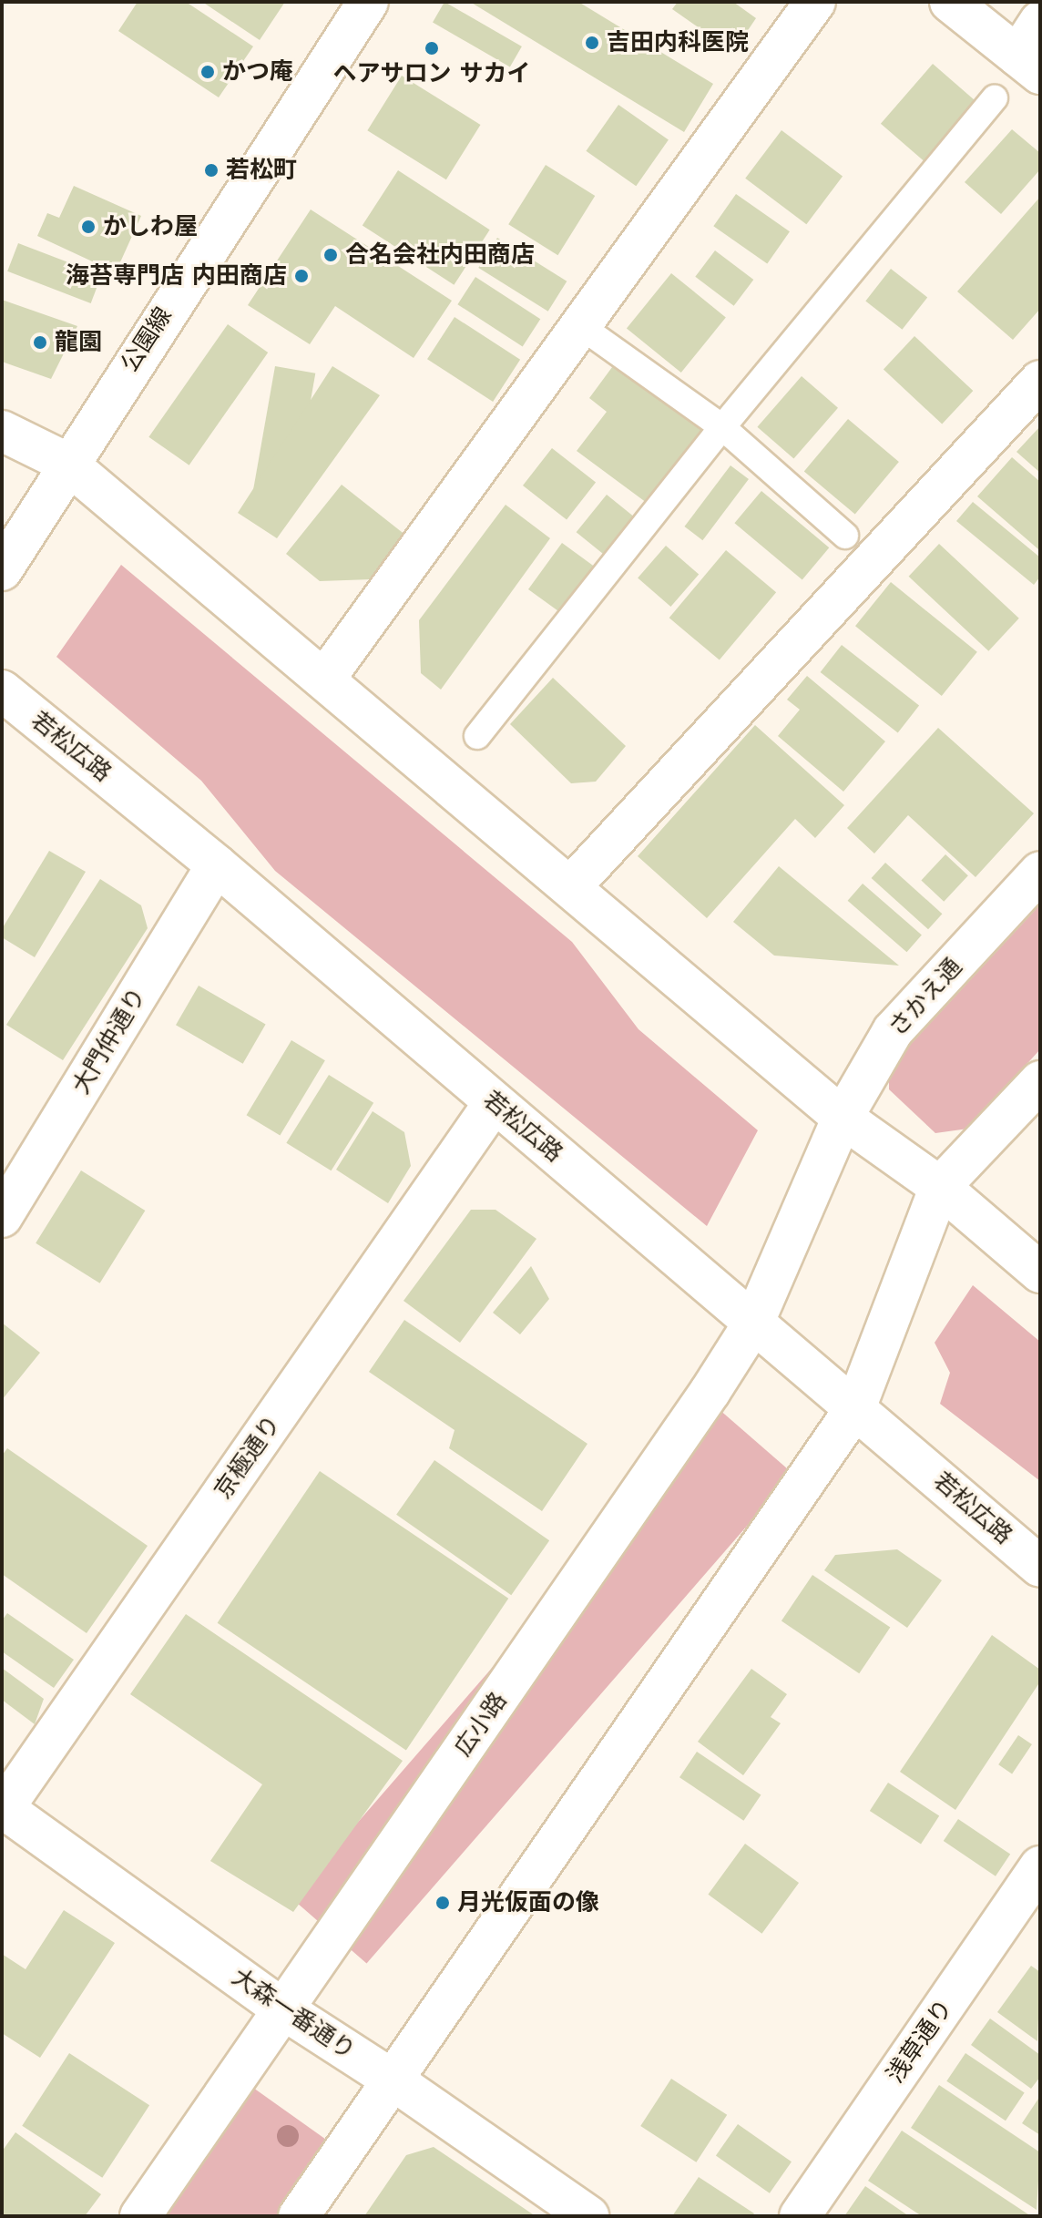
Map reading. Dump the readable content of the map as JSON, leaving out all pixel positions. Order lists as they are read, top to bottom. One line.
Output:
{"streets":{"street":["公園線","若松広路","さかえ通","大門仲通り","京極通り","広小路","大森一番通り","浅草通り"]},"crossings":[["若松広路","大門仲通り"],["若松広路","京極通り"],["若松広路","広小路"],["さかえ通","広小路"],["京極通り","大森一番通り"],["広小路","大森一番通り"]],"places":["吉田内科医院","ヘアサロン サカイ","かつ庵","若松町","かしわ屋","合名会社内田商店","海苔専門店 内田商店","龍園","月光仮面の像"]}
